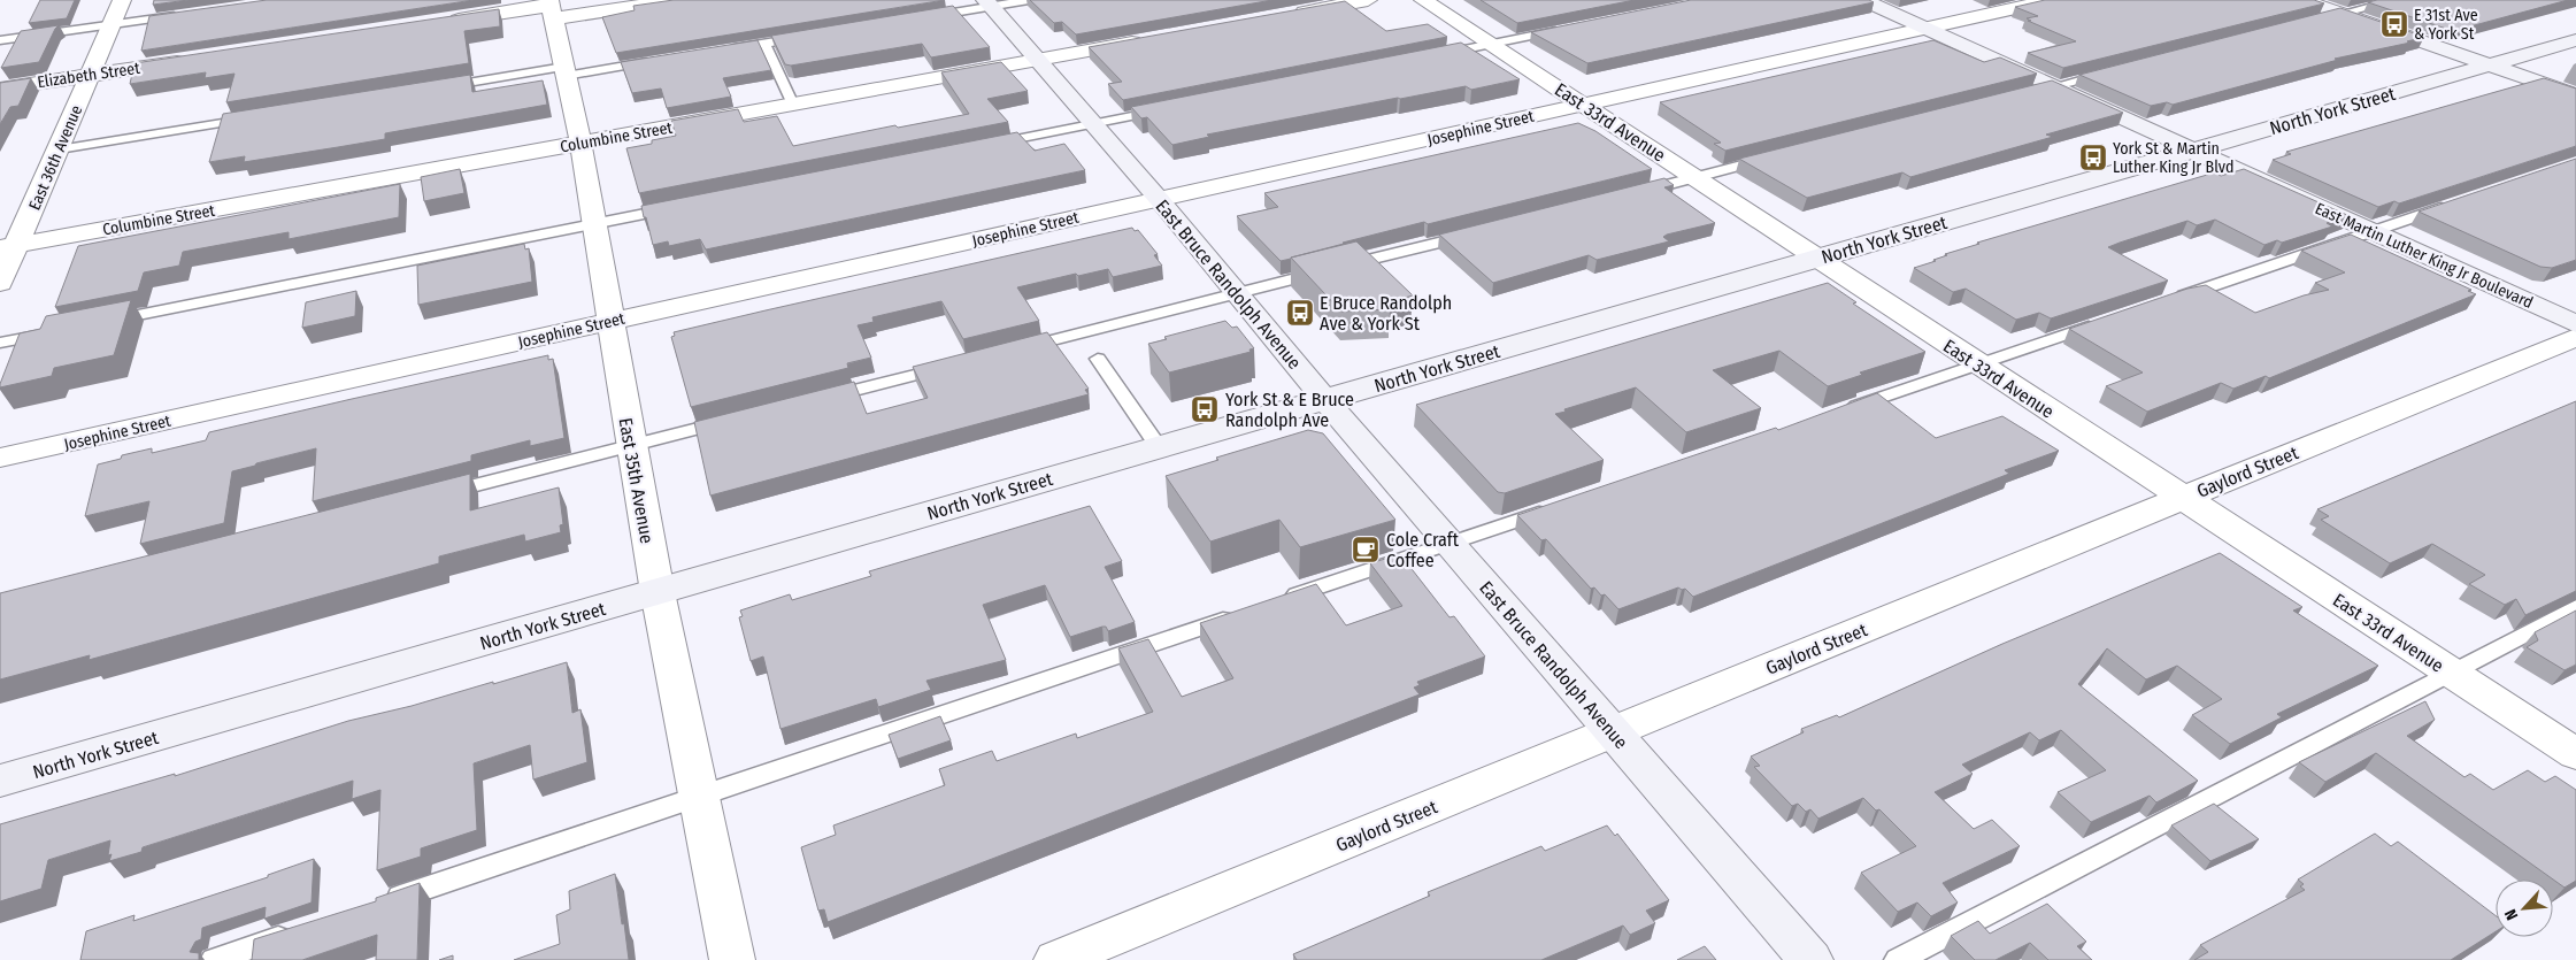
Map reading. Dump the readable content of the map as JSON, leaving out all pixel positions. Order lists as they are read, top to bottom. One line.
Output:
{"streets":{"main road":["North York Street","East Martin Luther King Jr Boulevard","East Bruce Randolph Avenue"],"street":["Elizabeth Street","East 33rd Avenue","Josephine Street","Columbine Street","East 36th Avenue","Gaylord Street","East 35th Avenue"]},"crossings":[["Elizabeth Street","East 36th Avenue"],["North York Street","East 33rd Avenue"],["North York Street","East Martin Luther King Jr Boulevard"],["North York Street","East Bruce Randolph Avenue"],["North York Street","East 35th Avenue"],["East 33rd Avenue","Josephine Street"],["East 33rd Avenue","Gaylord Street"],["Josephine Street","East Martin Luther King Jr Boulevard"],["Josephine Street","East Bruce Randolph Avenue"],["Josephine Street","East 35th Avenue"],["Columbine Street","East 36th Avenue"],["Columbine Street","East Bruce Randolph Avenue"],["Columbine Street","East 35th Avenue"],["East Bruce Randolph Avenue","Gaylord Street"]],"places":{"bus stop":["E 31st Ave & York St","York St & Martin Luther King Jr Blvd","E Bruce Randolph Ave & York St","York St & E Bruce Randolph Ave"],"cafe":["Cole Craft Coffee"]},"north":"bottom left"}
